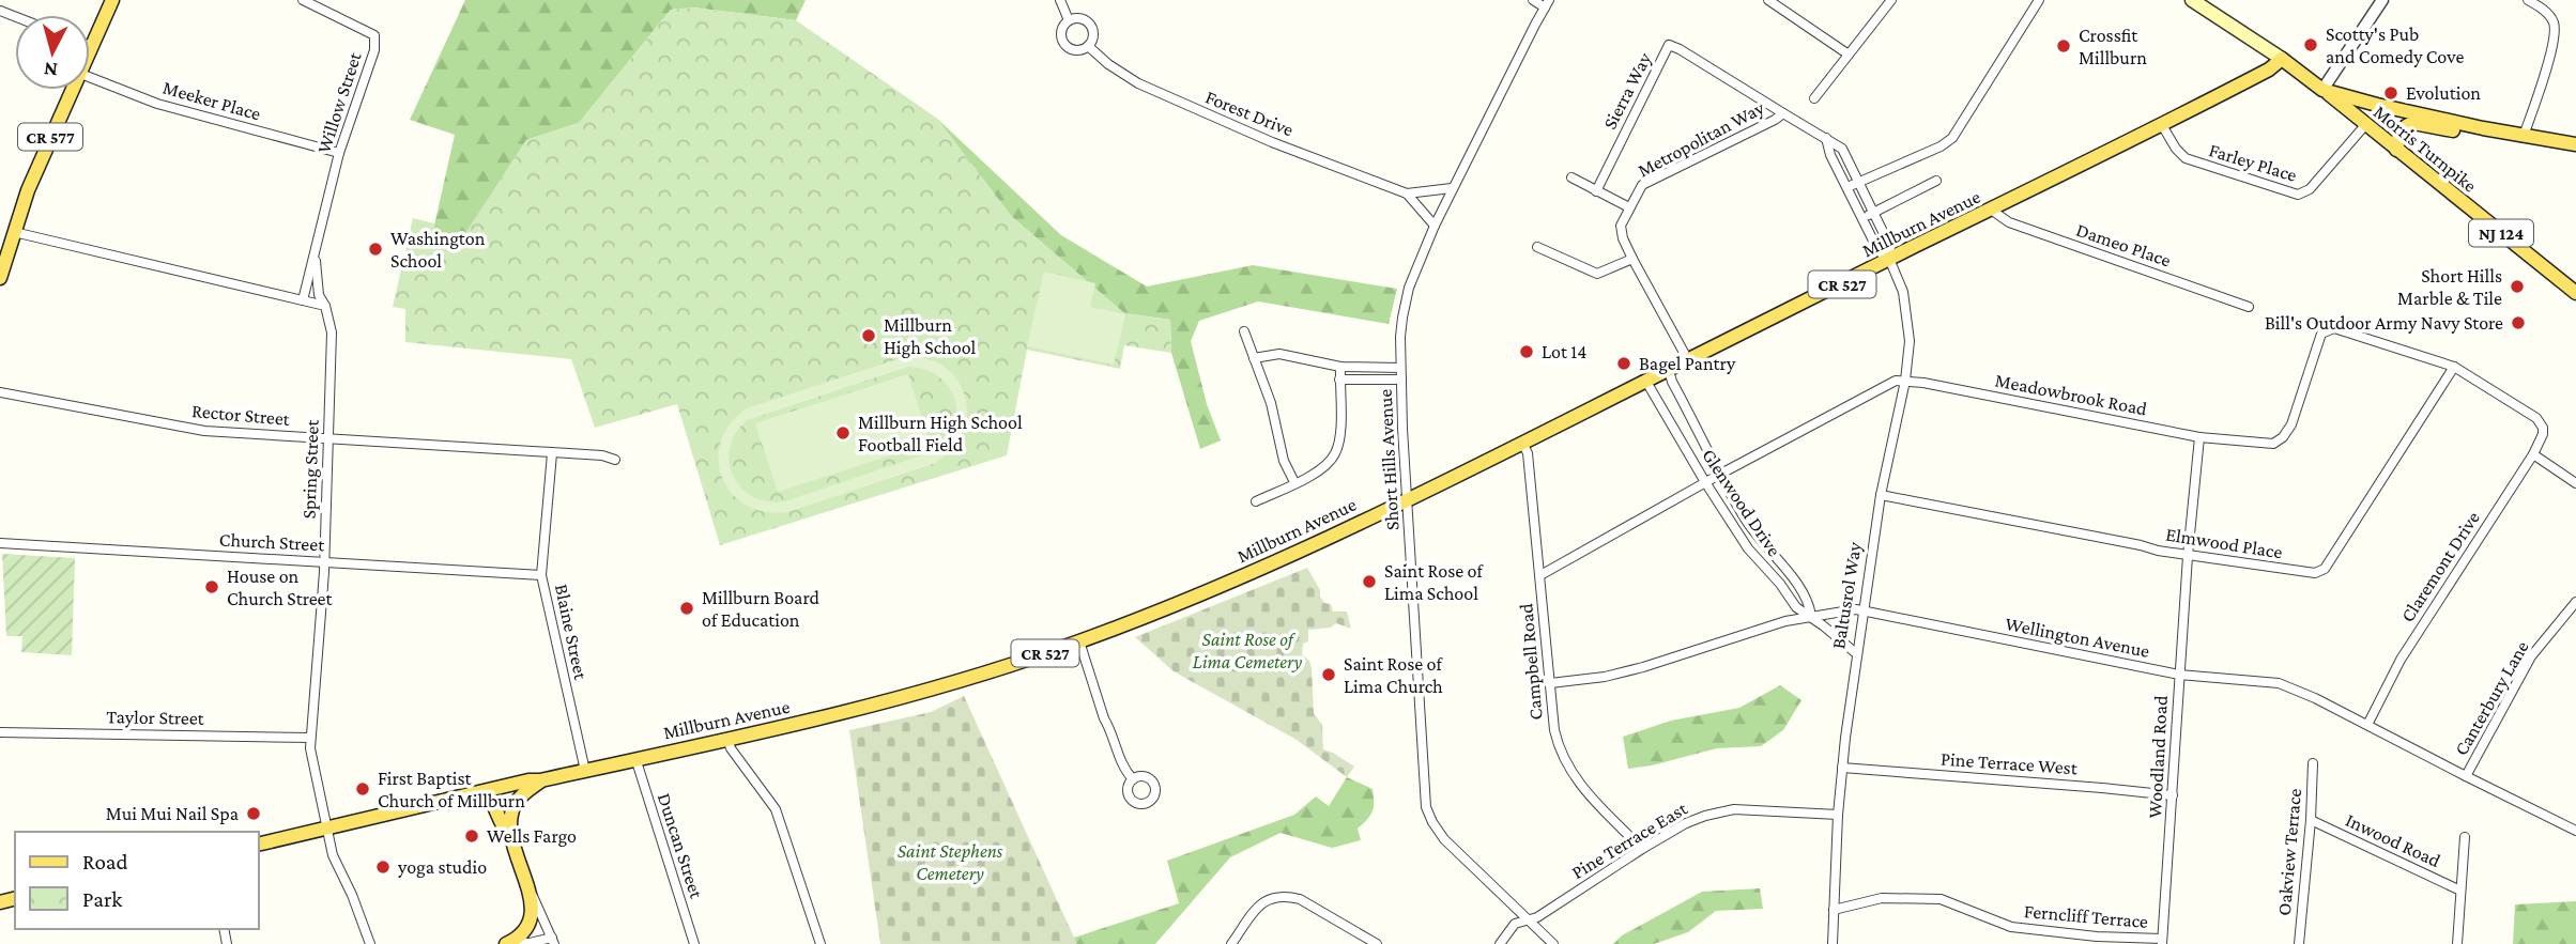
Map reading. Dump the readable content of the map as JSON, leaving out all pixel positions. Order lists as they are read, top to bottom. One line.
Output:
{"streets":{"main road":["CR 577","Morris Turnpike","Millburn Avenue","NJ 124","CR 527"],"street":["Sierra Way","Meeker Place","Willow Street","Forest Drive","Metropolitan Way","Farley Place","Dameo Place","Meadowbrook Road","Rector Street","Short Hills Avenue","Spring Street","Glenwood Drive","Church Street","Elmwood Place","Claremont Drive","Baltusrol Way","Blaine Street","Wellington Avenue","Campbell Road","Canterbury Lane","Taylor Street","Woodland Road","Pine Terrace West","Pine Terrace East","Inwood Road","Duncan Street","Oakview Terrace","Ferncliff Terrace"]},"crossings":[["Sierra Way","Metropolitan Way"],["Meeker Place","Willow Street"],["Willow Street","Spring Street"],["Forest Drive","Short Hills Avenue"],["Metropolitan Way","Millburn Avenue"],["Metropolitan Way","Baltusrol Way"],["Morris Turnpike","Farley Place"],["Morris Turnpike","NJ 124"],["Farley Place","Millburn Avenue"],["Millburn Avenue","NJ 124"],["Millburn Avenue","Dameo Place"],["Millburn Avenue","Short Hills Avenue"],["Millburn Avenue","Spring Street"],["Millburn Avenue","Glenwood Drive"],["Millburn Avenue","Baltusrol Way"],["Millburn Avenue","Blaine Street"],["Millburn Avenue","Campbell Road"],["Millburn Avenue","Duncan Street"],["Meadowbrook Road","Elmwood Place"],["Meadowbrook Road","Claremont Drive"],["Meadowbrook Road","Baltusrol Way"],["Meadowbrook Road","Woodland Road"],["Rector Street","Spring Street"],["Rector Street","Blaine Street"],["Short Hills Avenue","Pine Terrace East"],["Spring Street","Church Street"],["Spring Street","Taylor Street"],["Glenwood Drive","Wellington Avenue"],["Church Street","Blaine Street"],["Elmwood Place","Baltusrol Way"],["Elmwood Place","Woodland Road"],["Claremont Drive","Wellington Avenue"],["Baltusrol Way","Wellington Avenue"],["Baltusrol Way","Pine Terrace West"],["Baltusrol Way","Pine Terrace East"],["Baltusrol Way","Ferncliff Terrace"],["Wellington Avenue","Campbell Road"],["Wellington Avenue","Canterbury Lane"],["Wellington Avenue","Woodland Road"],["Campbell Road","Pine Terrace East"],["Woodland Road","Pine Terrace West"],["Woodland Road","Ferncliff Terrace"],["Inwood Road","Oakview Terrace"]],"parks":["Saint Rose of Lima Cemetery","Saint Stephens Cemetery"],"places":["Scotty's Pub and Comedy Cove","Crossfit Millburn","Evolution","Washington School","Short Hills Marble & Tile","Bill's Outdoor Army Navy Store","Millburn High School","Lot 14","Bagel Pantry","Millburn High School Football Field","Saint Rose of Lima School","House on Church Street","Millburn Board of Education","Saint Rose of Lima Church","First Baptist Church of Millburn","Mui Mui Nail Spa","Wells Fargo","yoga studio"],"legend":["Road","Park"],"north":"bottom"}
